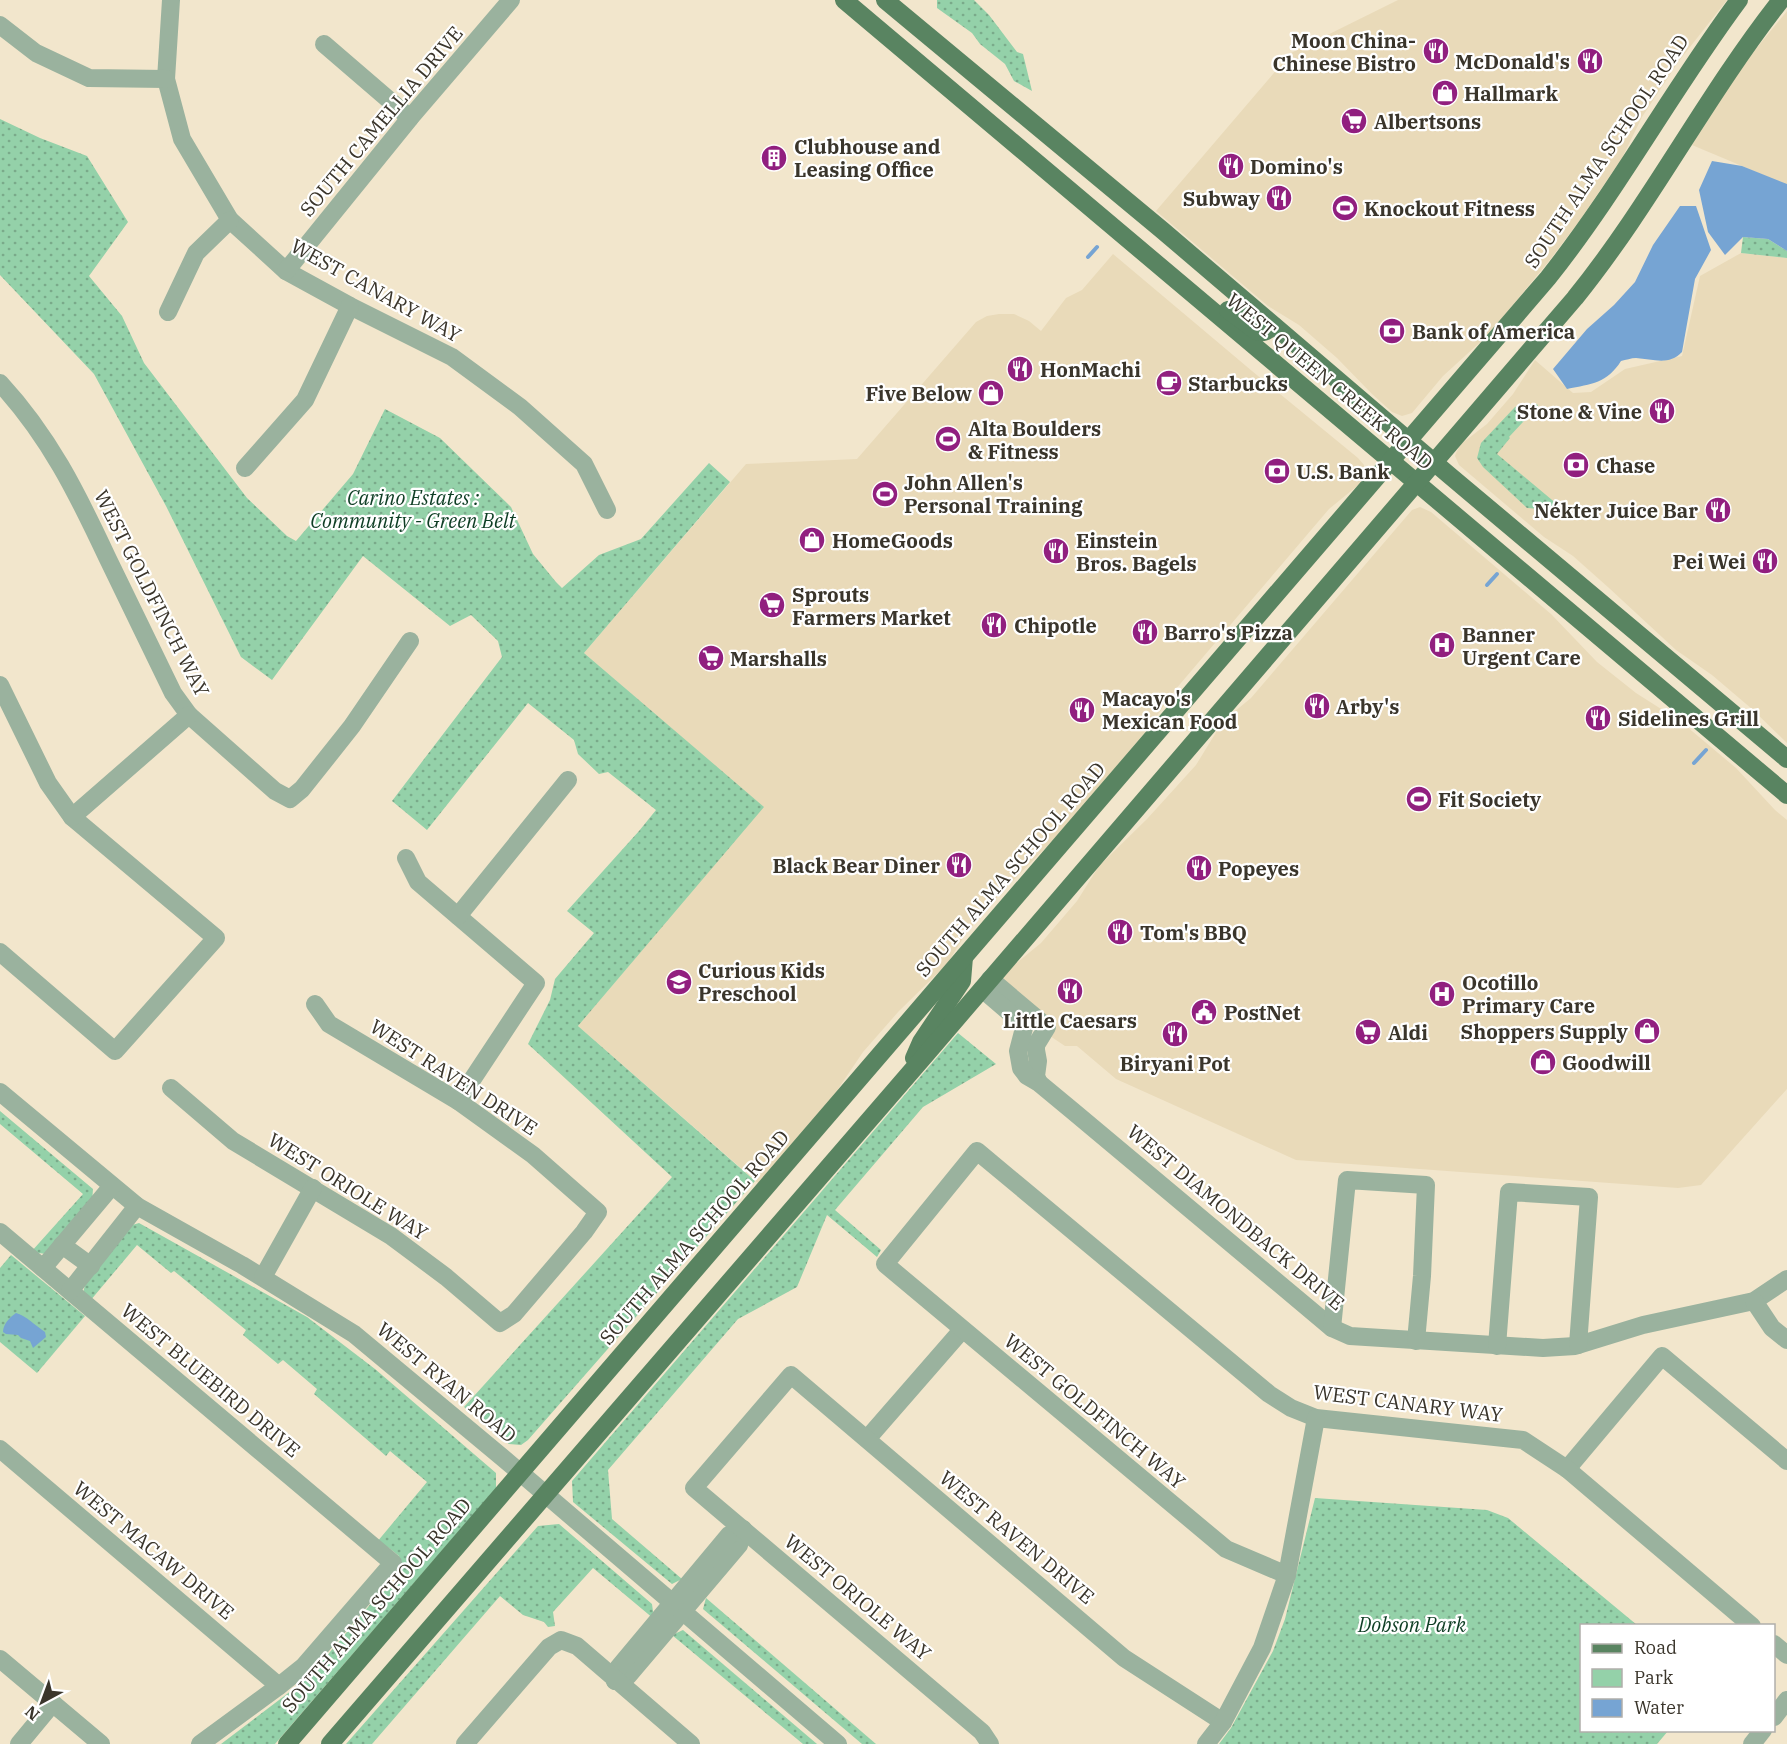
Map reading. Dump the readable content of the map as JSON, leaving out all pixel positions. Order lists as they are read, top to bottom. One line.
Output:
{"streets":{"main road":["SOUTH ALMA SCHOOL ROAD","WEST QUEEN CREEK ROAD"],"street":["SOUTH CAMELLIA DRIVE","WEST CANARY WAY","WEST GOLDFINCH WAY","WEST RAVEN DRIVE","WEST ORIOLE WAY","WEST DIAMONDBACK DRIVE","WEST BLUEBIRD DRIVE","WEST RYAN ROAD","WEST MACAW DRIVE"]},"crossings":[["SOUTH CAMELLIA DRIVE","WEST CANARY WAY"],["SOUTH ALMA SCHOOL ROAD","WEST QUEEN CREEK ROAD"],["SOUTH ALMA SCHOOL ROAD","WEST RYAN ROAD"],["WEST CANARY WAY","WEST GOLDFINCH WAY"],["WEST RAVEN DRIVE","WEST ORIOLE WAY"],["WEST BLUEBIRD DRIVE","WEST MACAW DRIVE"]],"parks":["Carino Estates : Community - Green Belt","Dobson Park"],"places":{"restaurant":["Moon China- Chinese Bistro","McDonald's","Domino's","Subway","HonMachi","Stone & Vine","Nékter Juice Bar","Einstein Bros. Bagels","Pei Wei","Chipotle","Barro's Pizza","Arby's","Macayo's Mexican Food","Sidelines Grill","Black Bear Diner","Popeyes","Tom's BBQ","Little Caesars","Biryani Pot"],"shop":["Hallmark","Five Below","HomeGoods","Shoppers Supply","Goodwill"],"supermarket":["Albertsons","Sprouts Farmers Market","Marshalls","Aldi"],"building":["Clubhouse and Leasing Office"],"sports":["Knockout Fitness","Alta Boulders & Fitness","John Allen's Personal Training","Fit Society"],"bank":["Bank of America","Chase","U.S. Bank"],"cafe":["Starbucks"],"hospital":["Banner Urgent Care","Ocotillo Primary Care"],"school or university":["Curious Kids Preschool"],"public building":["PostNet"]},"legend":["Road","Park","Water"],"north":"bottom left"}
